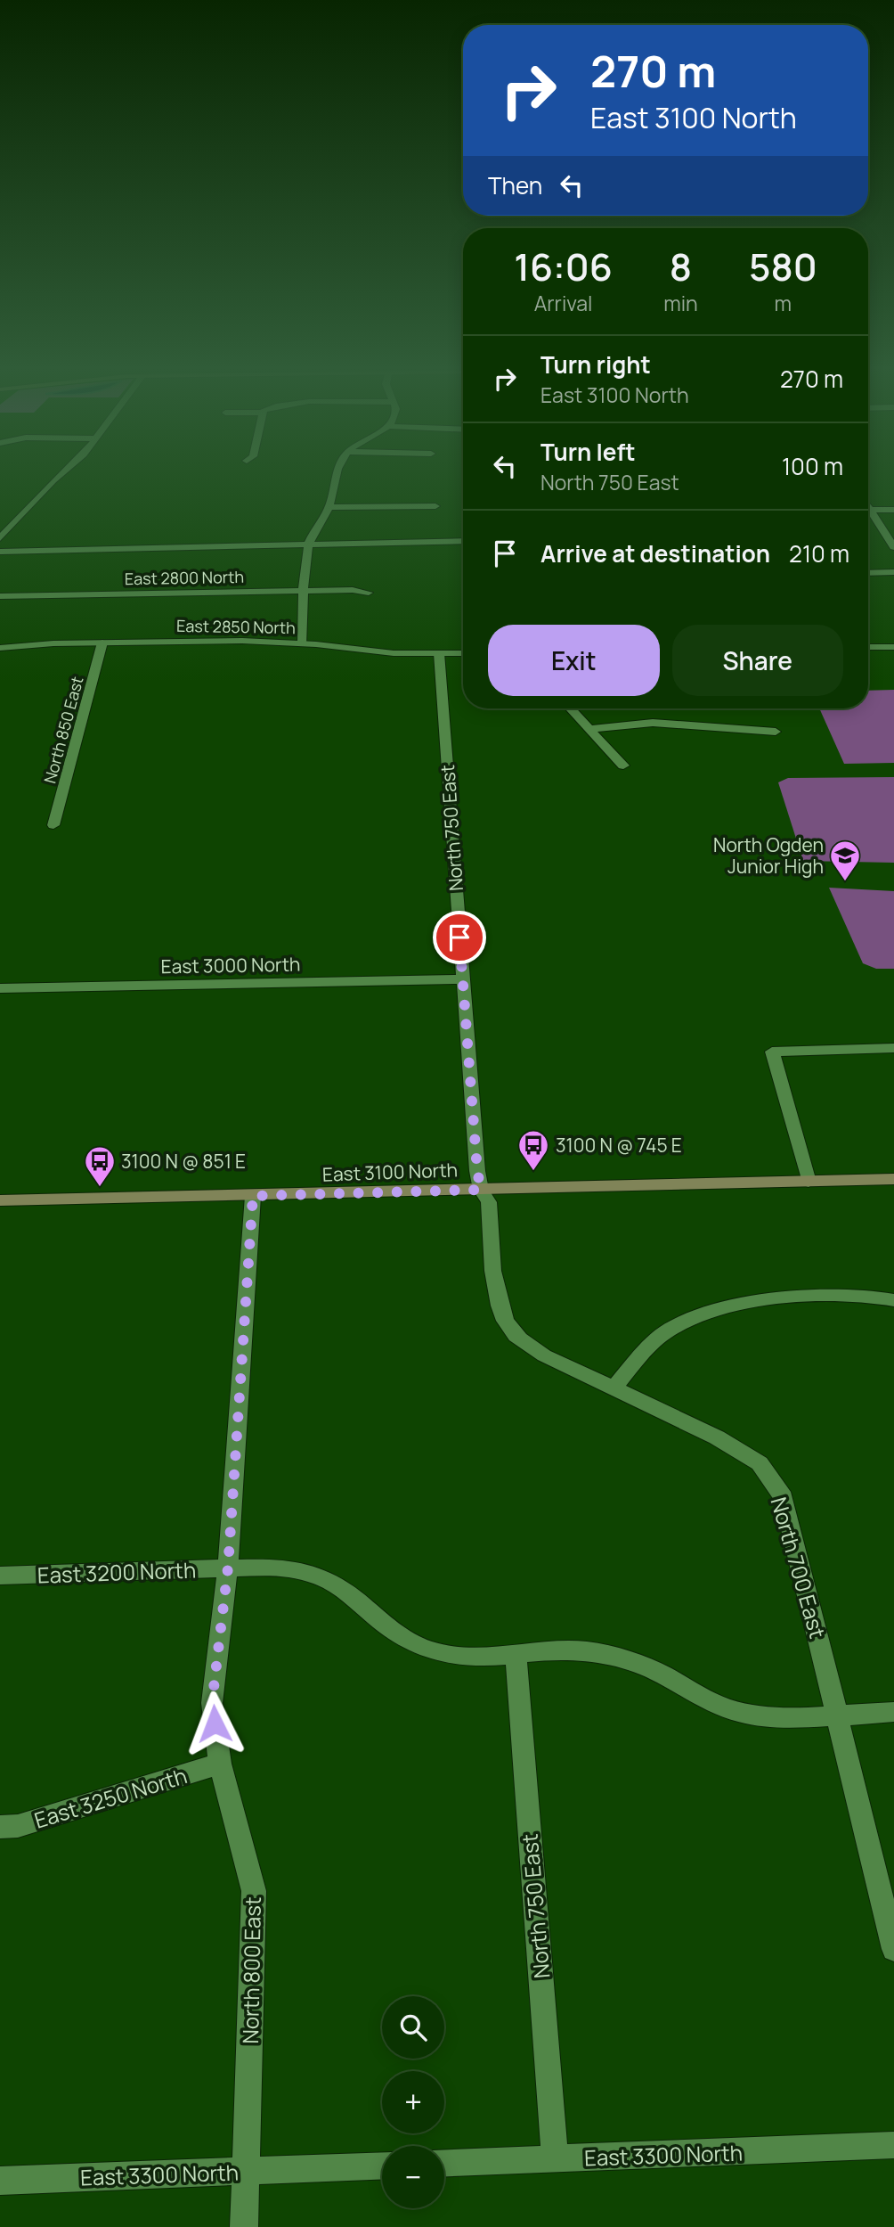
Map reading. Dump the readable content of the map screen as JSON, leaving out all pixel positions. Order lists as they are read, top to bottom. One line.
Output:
{"streets":{"main road":["East 3100 North"],"street":["East 2800 North","East 2850 North","North 850 East","North 750 East","East 3000 North","North 700 East","East 3200 North","East 3250 North","North 800 East","East 3300 North"]},"crossings":[["East 2850 North","North 850 East"],["East 2850 North","North 750 East"],["North 750 East","East 3000 North"],["North 750 East","East 3100 North"],["North 750 East","North 700 East"],["North 750 East","East 3200 North"],["North 750 East","East 3300 North"],["East 3100 North","North 800 East"],["North 700 East","East 3200 North"],["East 3200 North","North 800 East"],["East 3250 North","North 800 East"],["North 800 East","East 3300 North"]],"places":{"school or university":["North Ogden Junior High"],"bus stop":["3100 N @ 745 E","3100 N @ 851 E"]},"page":{"turn":["270 m","East 3100 North"],"then":"Then","eta":["16:06","Arrival","8","min","580","m"],"list":[{"name":"Turn right","note":"East 3100 North","value":"270 m"},{"name":"Turn left","note":"North 750 East","value":"100 m"},{"name":"Arrive at destination","value":"210 m"}],"buttons":["Exit","Share"],"map_buttons":["+","−"]}}
